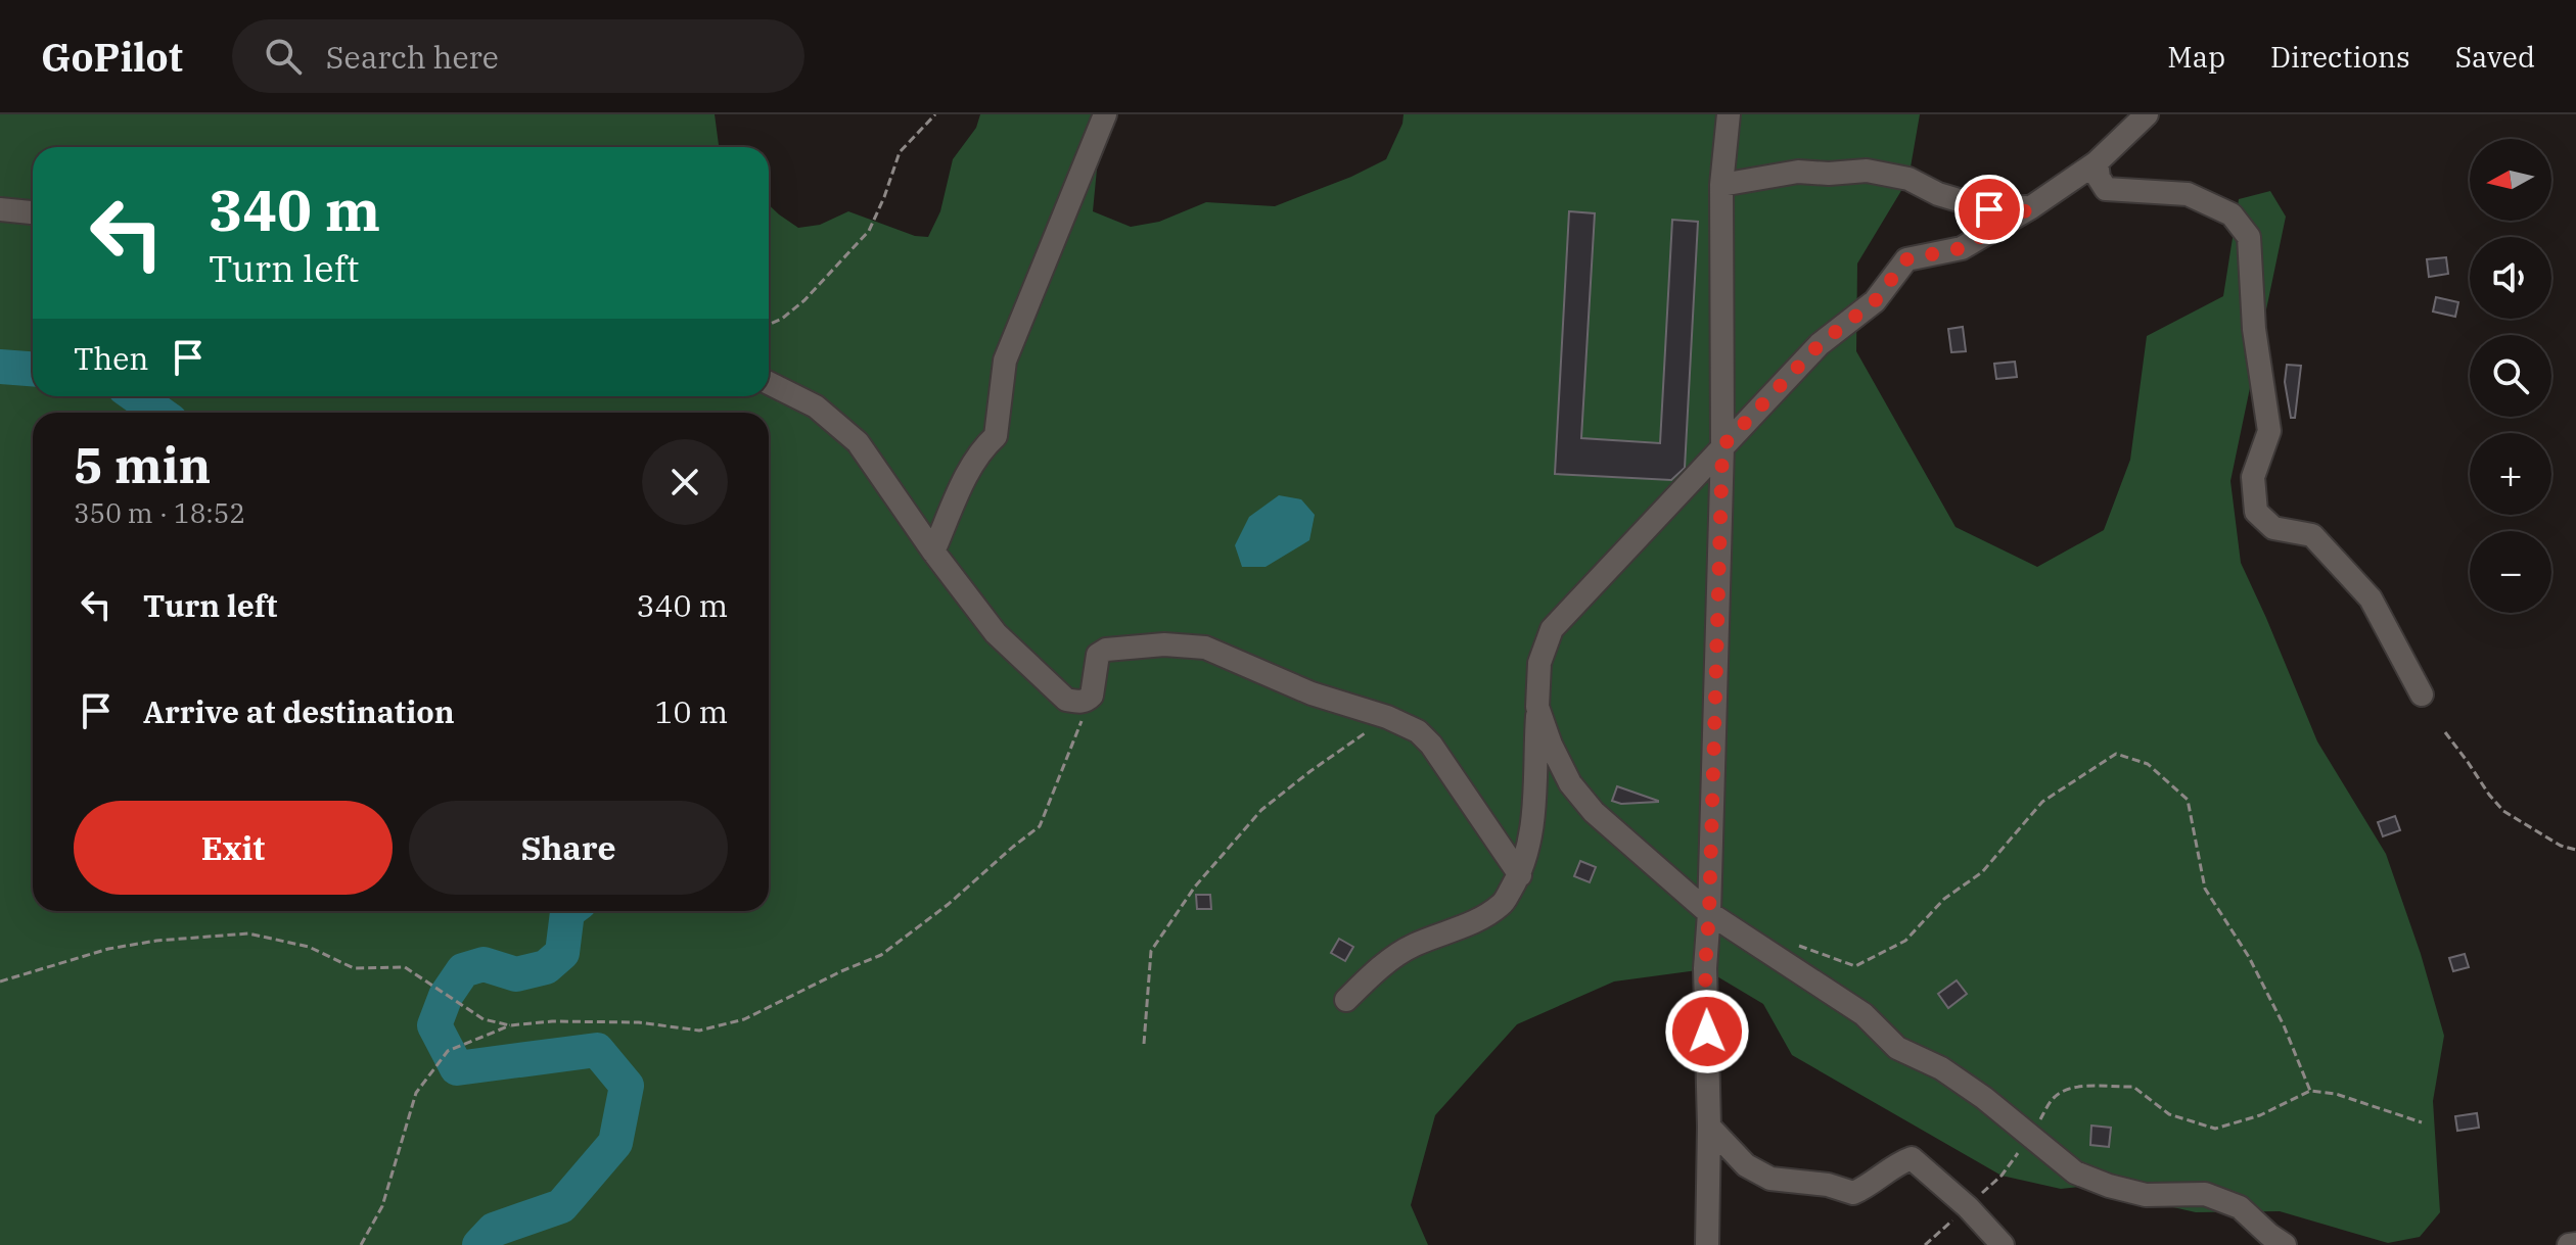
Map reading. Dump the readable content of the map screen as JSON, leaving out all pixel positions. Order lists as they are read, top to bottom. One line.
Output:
{"north":"left","page":{"header":"GoPilot","search":"Search here","nav":["Map","Directions","Saved"],"map_buttons":["+","−"],"turn":["340 m","Turn left"],"then":"Then","heading":["5 min","350 m · 18:52"],"list":[{"name":"Turn left","value":"340 m"},{"name":"Arrive at destination","value":"10 m"}],"buttons":["Exit","Share"]}}
